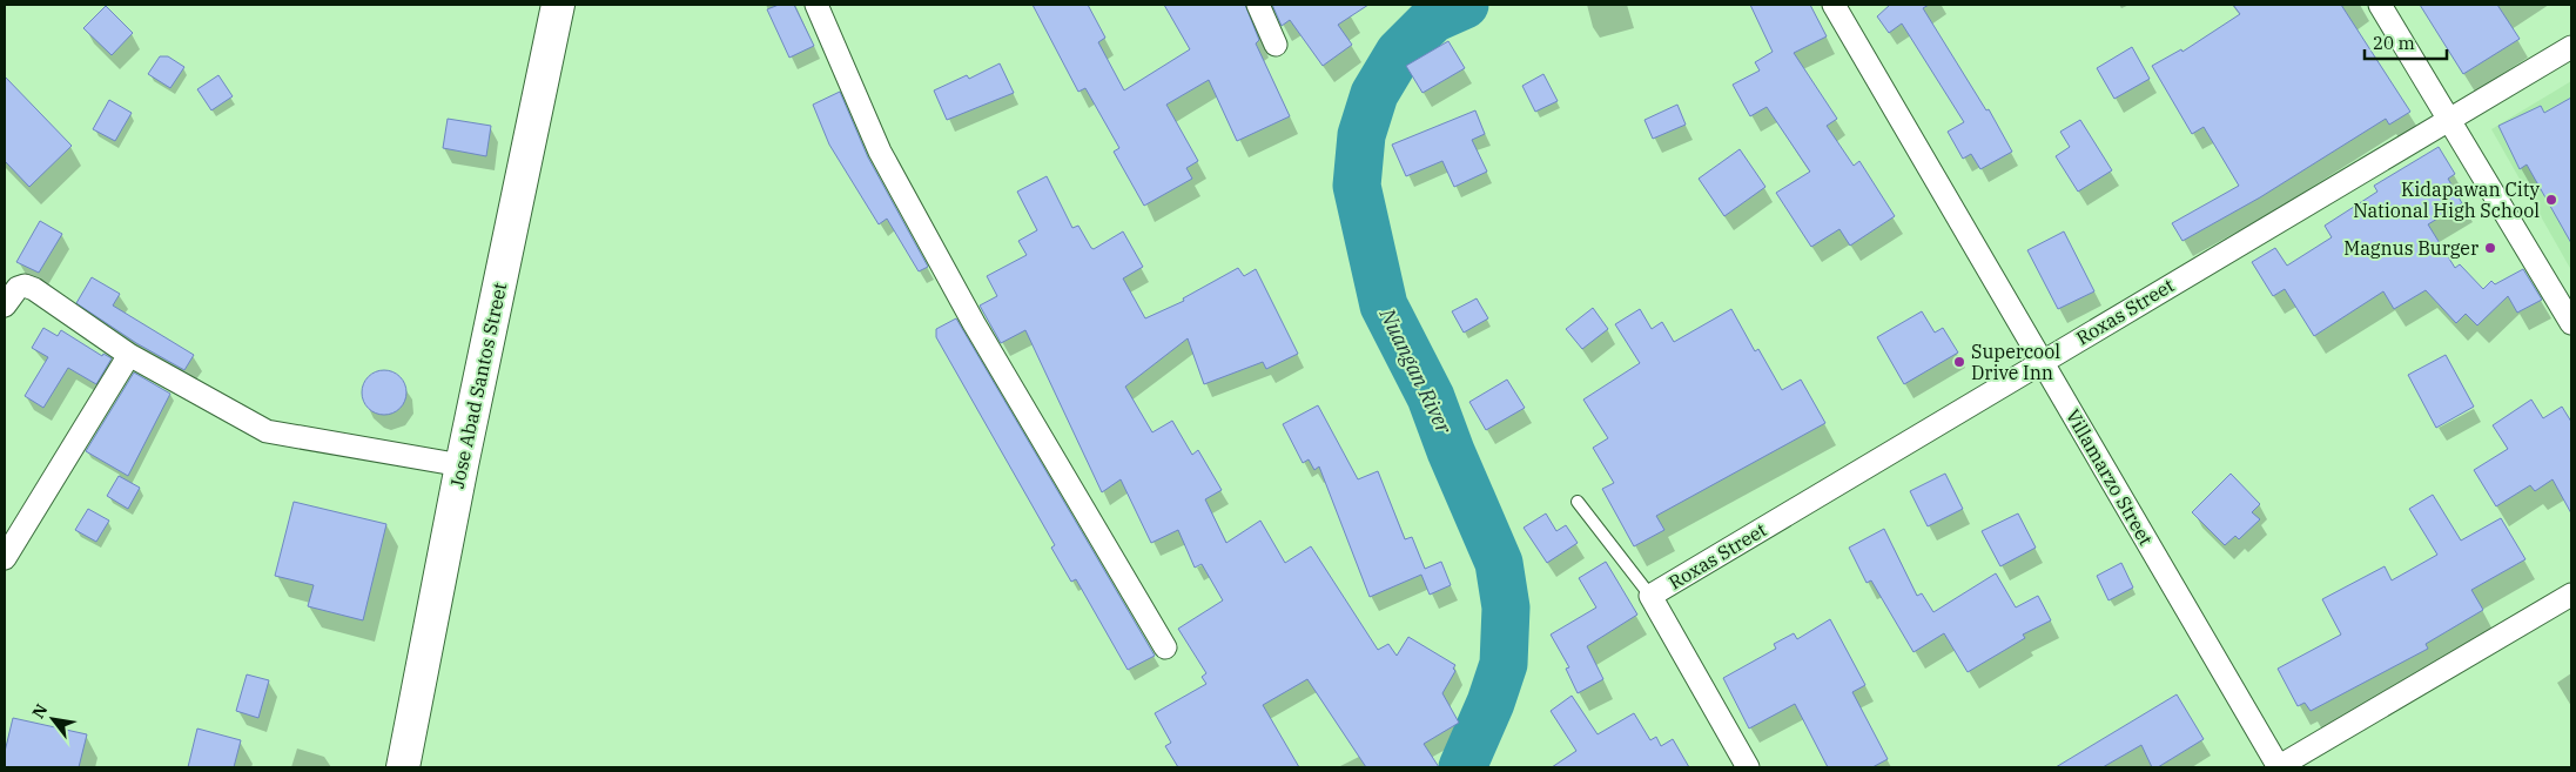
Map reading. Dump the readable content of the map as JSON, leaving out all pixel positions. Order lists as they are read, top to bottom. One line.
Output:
{"streets":{"main road":["Jose Abad Santos Street"],"street":["Roxas Street","Villamarzo Street"]},"crossings":[["Roxas Street","Villamarzo Street"]],"water":["Nuangan River"],"places":["Kidapawan City National High School","Magnus Burger","Supercool Drive Inn"],"scale_bar":"20 m","north":"top left"}
